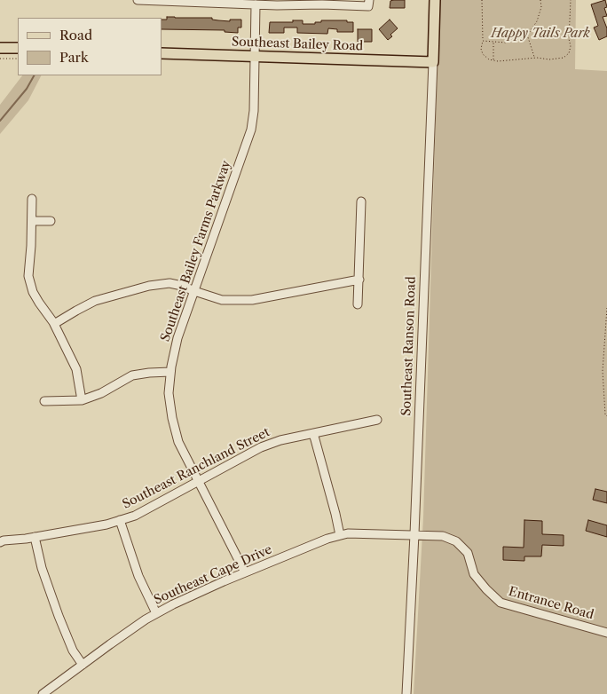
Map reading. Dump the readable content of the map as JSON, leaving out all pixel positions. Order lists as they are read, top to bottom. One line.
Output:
{"streets":{"main road":["Southeast Bailey Road","Southeast Ranson Road"],"street":["Southeast Bailey Farms Parkway","Southeast Ranchland Street","Southeast Cape Drive","Entrance Road"]},"crossings":[["Southeast Bailey Road","Southeast Bailey Farms Parkway"],["Southeast Bailey Road","Southeast Ranson Road"],["Southeast Bailey Farms Parkway","Southeast Ranchland Street"],["Southeast Bailey Farms Parkway","Southeast Cape Drive"],["Southeast Ranson Road","Southeast Cape Drive"],["Southeast Ranson Road","Entrance Road"],["Southeast Cape Drive","Entrance Road"]],"parks":["Happy Tails Park"],"legend":["Road","Park"]}
